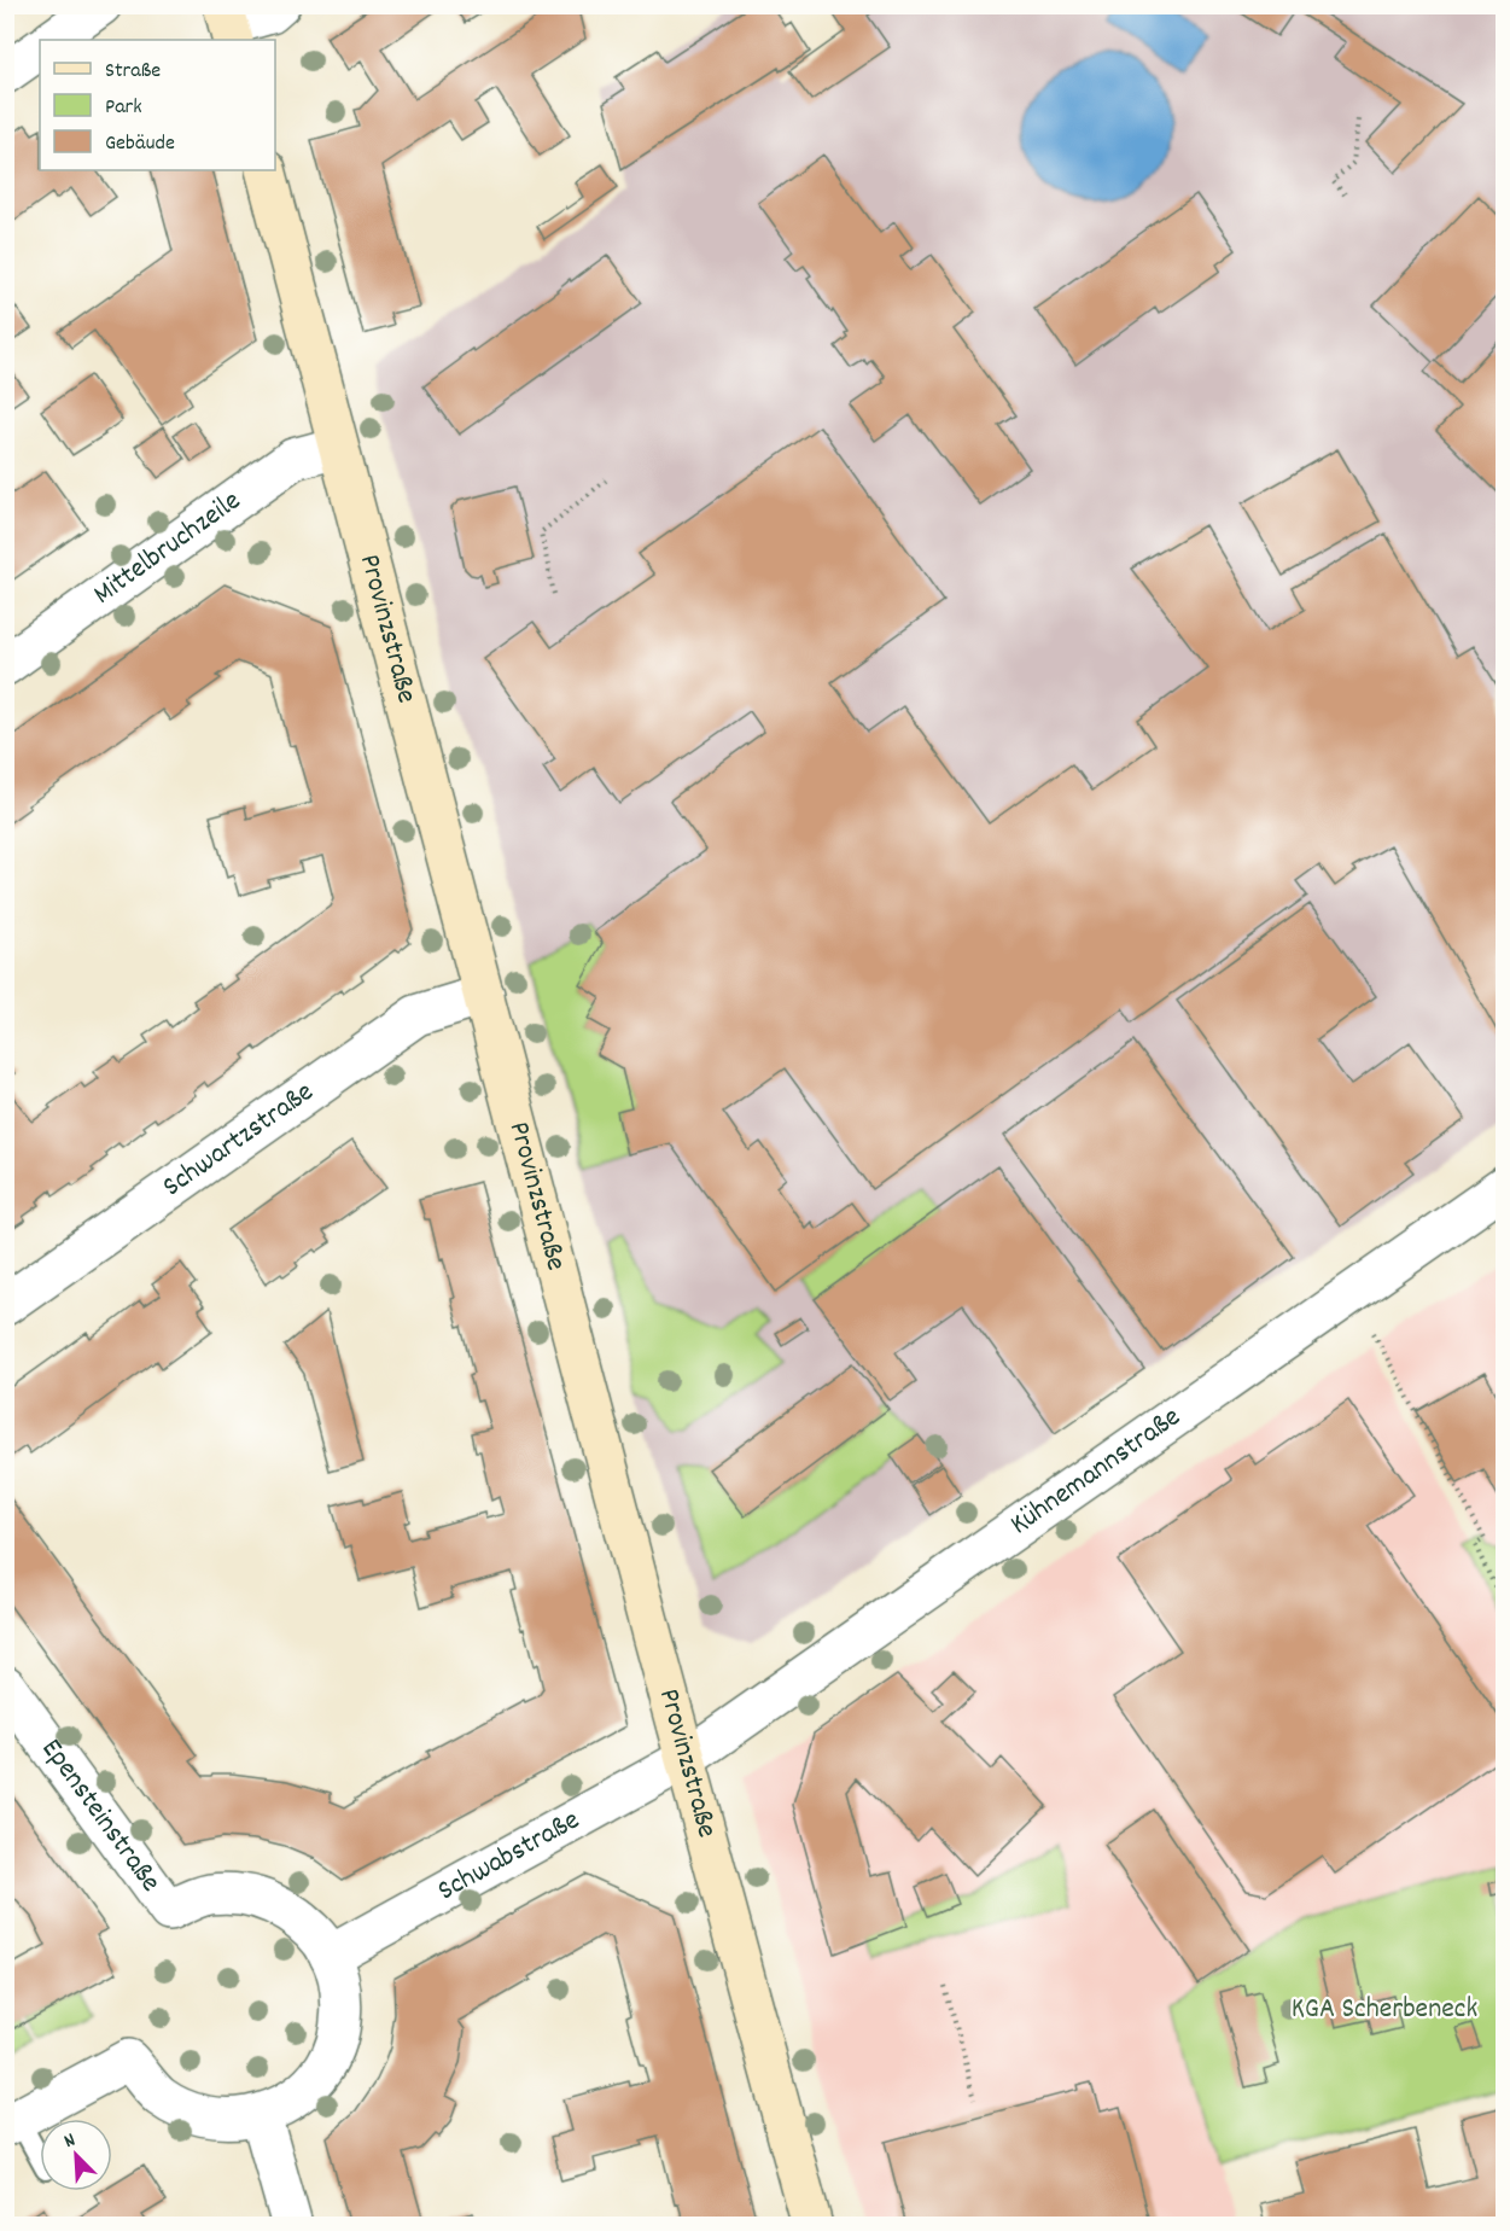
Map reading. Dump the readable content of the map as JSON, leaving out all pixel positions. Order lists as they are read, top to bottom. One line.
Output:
{"streets":{"main road":["Provinzstraße"],"street":["Mittelbruchzeile","Schwartzstraße","Kühnemannstraße","Epensteinstraße","Schwabstraße"]},"crossings":[["Mittelbruchzeile","Provinzstraße"],["Provinzstraße","Schwartzstraße"],["Provinzstraße","Kühnemannstraße"],["Provinzstraße","Schwabstraße"],["Kühnemannstraße","Schwabstraße"],["Epensteinstraße","Schwabstraße"]],"parks":["KGA Scherbeneck"],"legend":["Straße","Park","Gebäude"],"north":"top left"}
